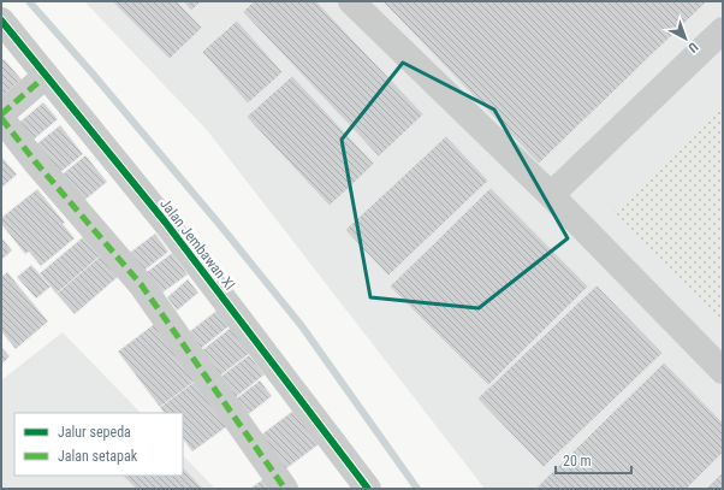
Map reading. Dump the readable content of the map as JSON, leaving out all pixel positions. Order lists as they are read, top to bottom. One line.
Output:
{"streets":{"street":["Jalan Jembawan XI"]},"legend":["Jalur sepeda","Jalan setapak"],"scale_bar":"20 m","north":"bottom right"}
